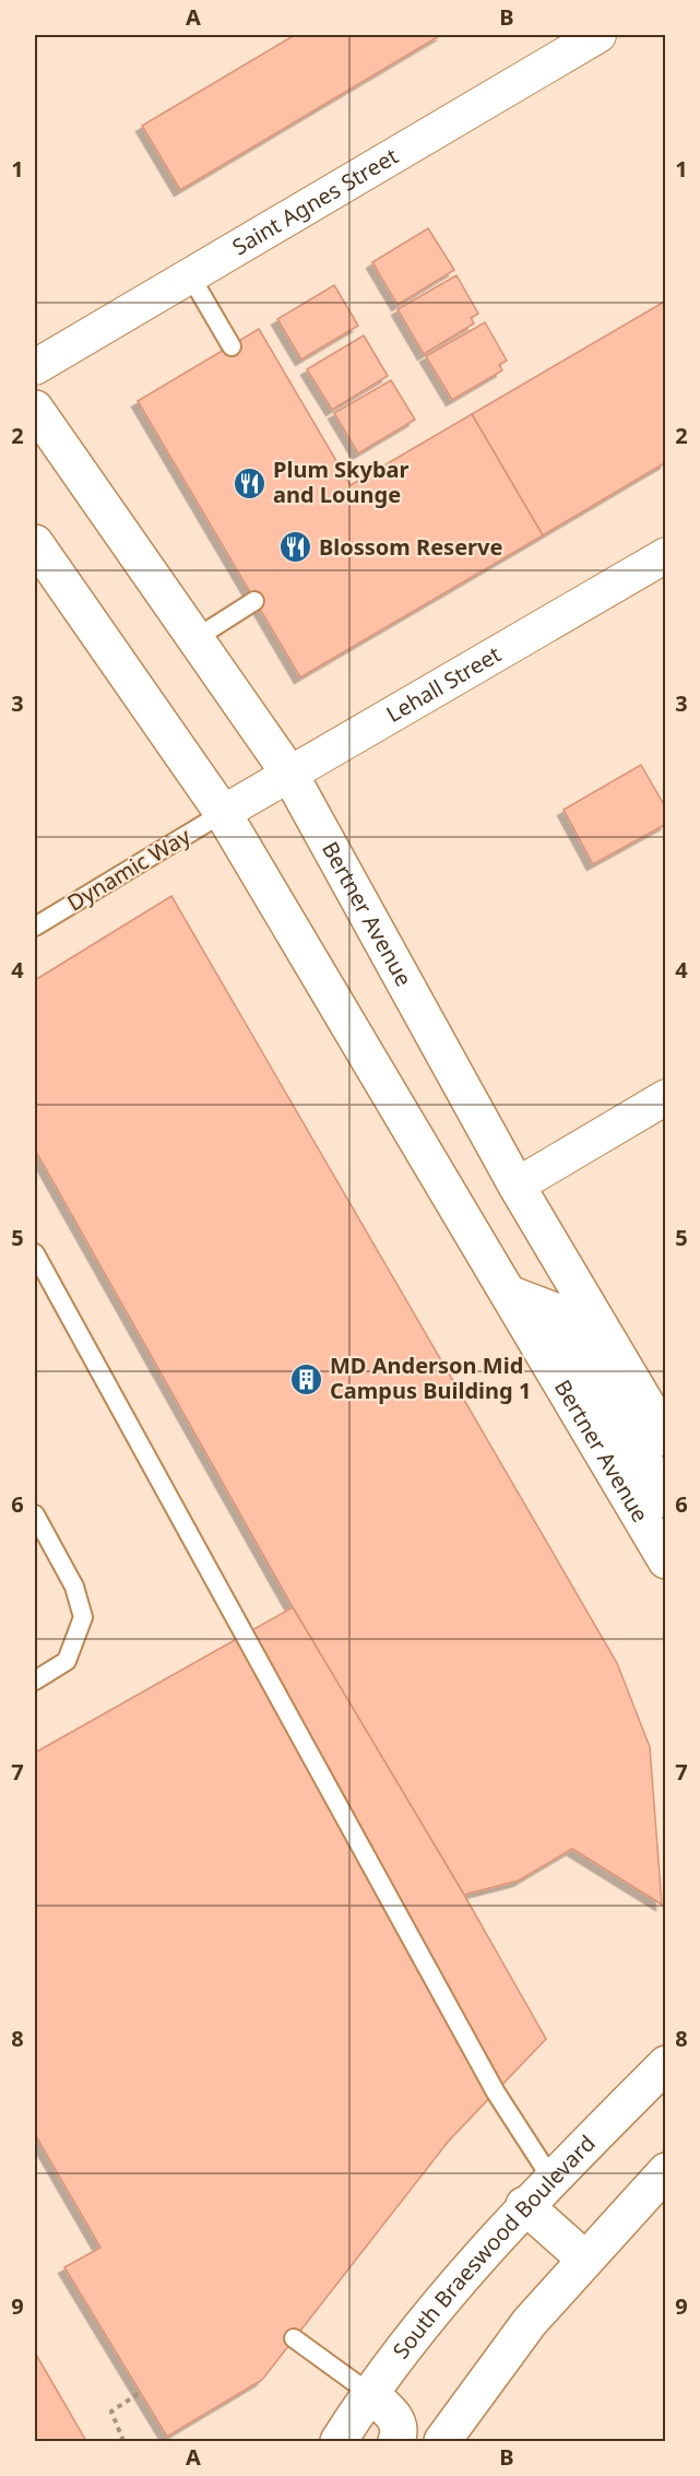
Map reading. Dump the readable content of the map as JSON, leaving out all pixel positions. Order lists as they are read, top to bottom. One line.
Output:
{"streets":{"street":["Saint Agnes Street","Lehall Street","Bertner Avenue","South Braeswood Boulevard"],"lane":["Dynamic Way"]},"crossings":[["Lehall Street","Dynamic Way"],["Lehall Street","Bertner Avenue"],["Dynamic Way","Bertner Avenue"]],"places":{"restaurant":["Plum Skybar and Lounge","Blossom Reserve"],"building":["MD Anderson Mid Campus Building 1"]},"grid":{"columns":["A","B"],"rows":["1","2","3","4","5","6","7","8","9"]}}
